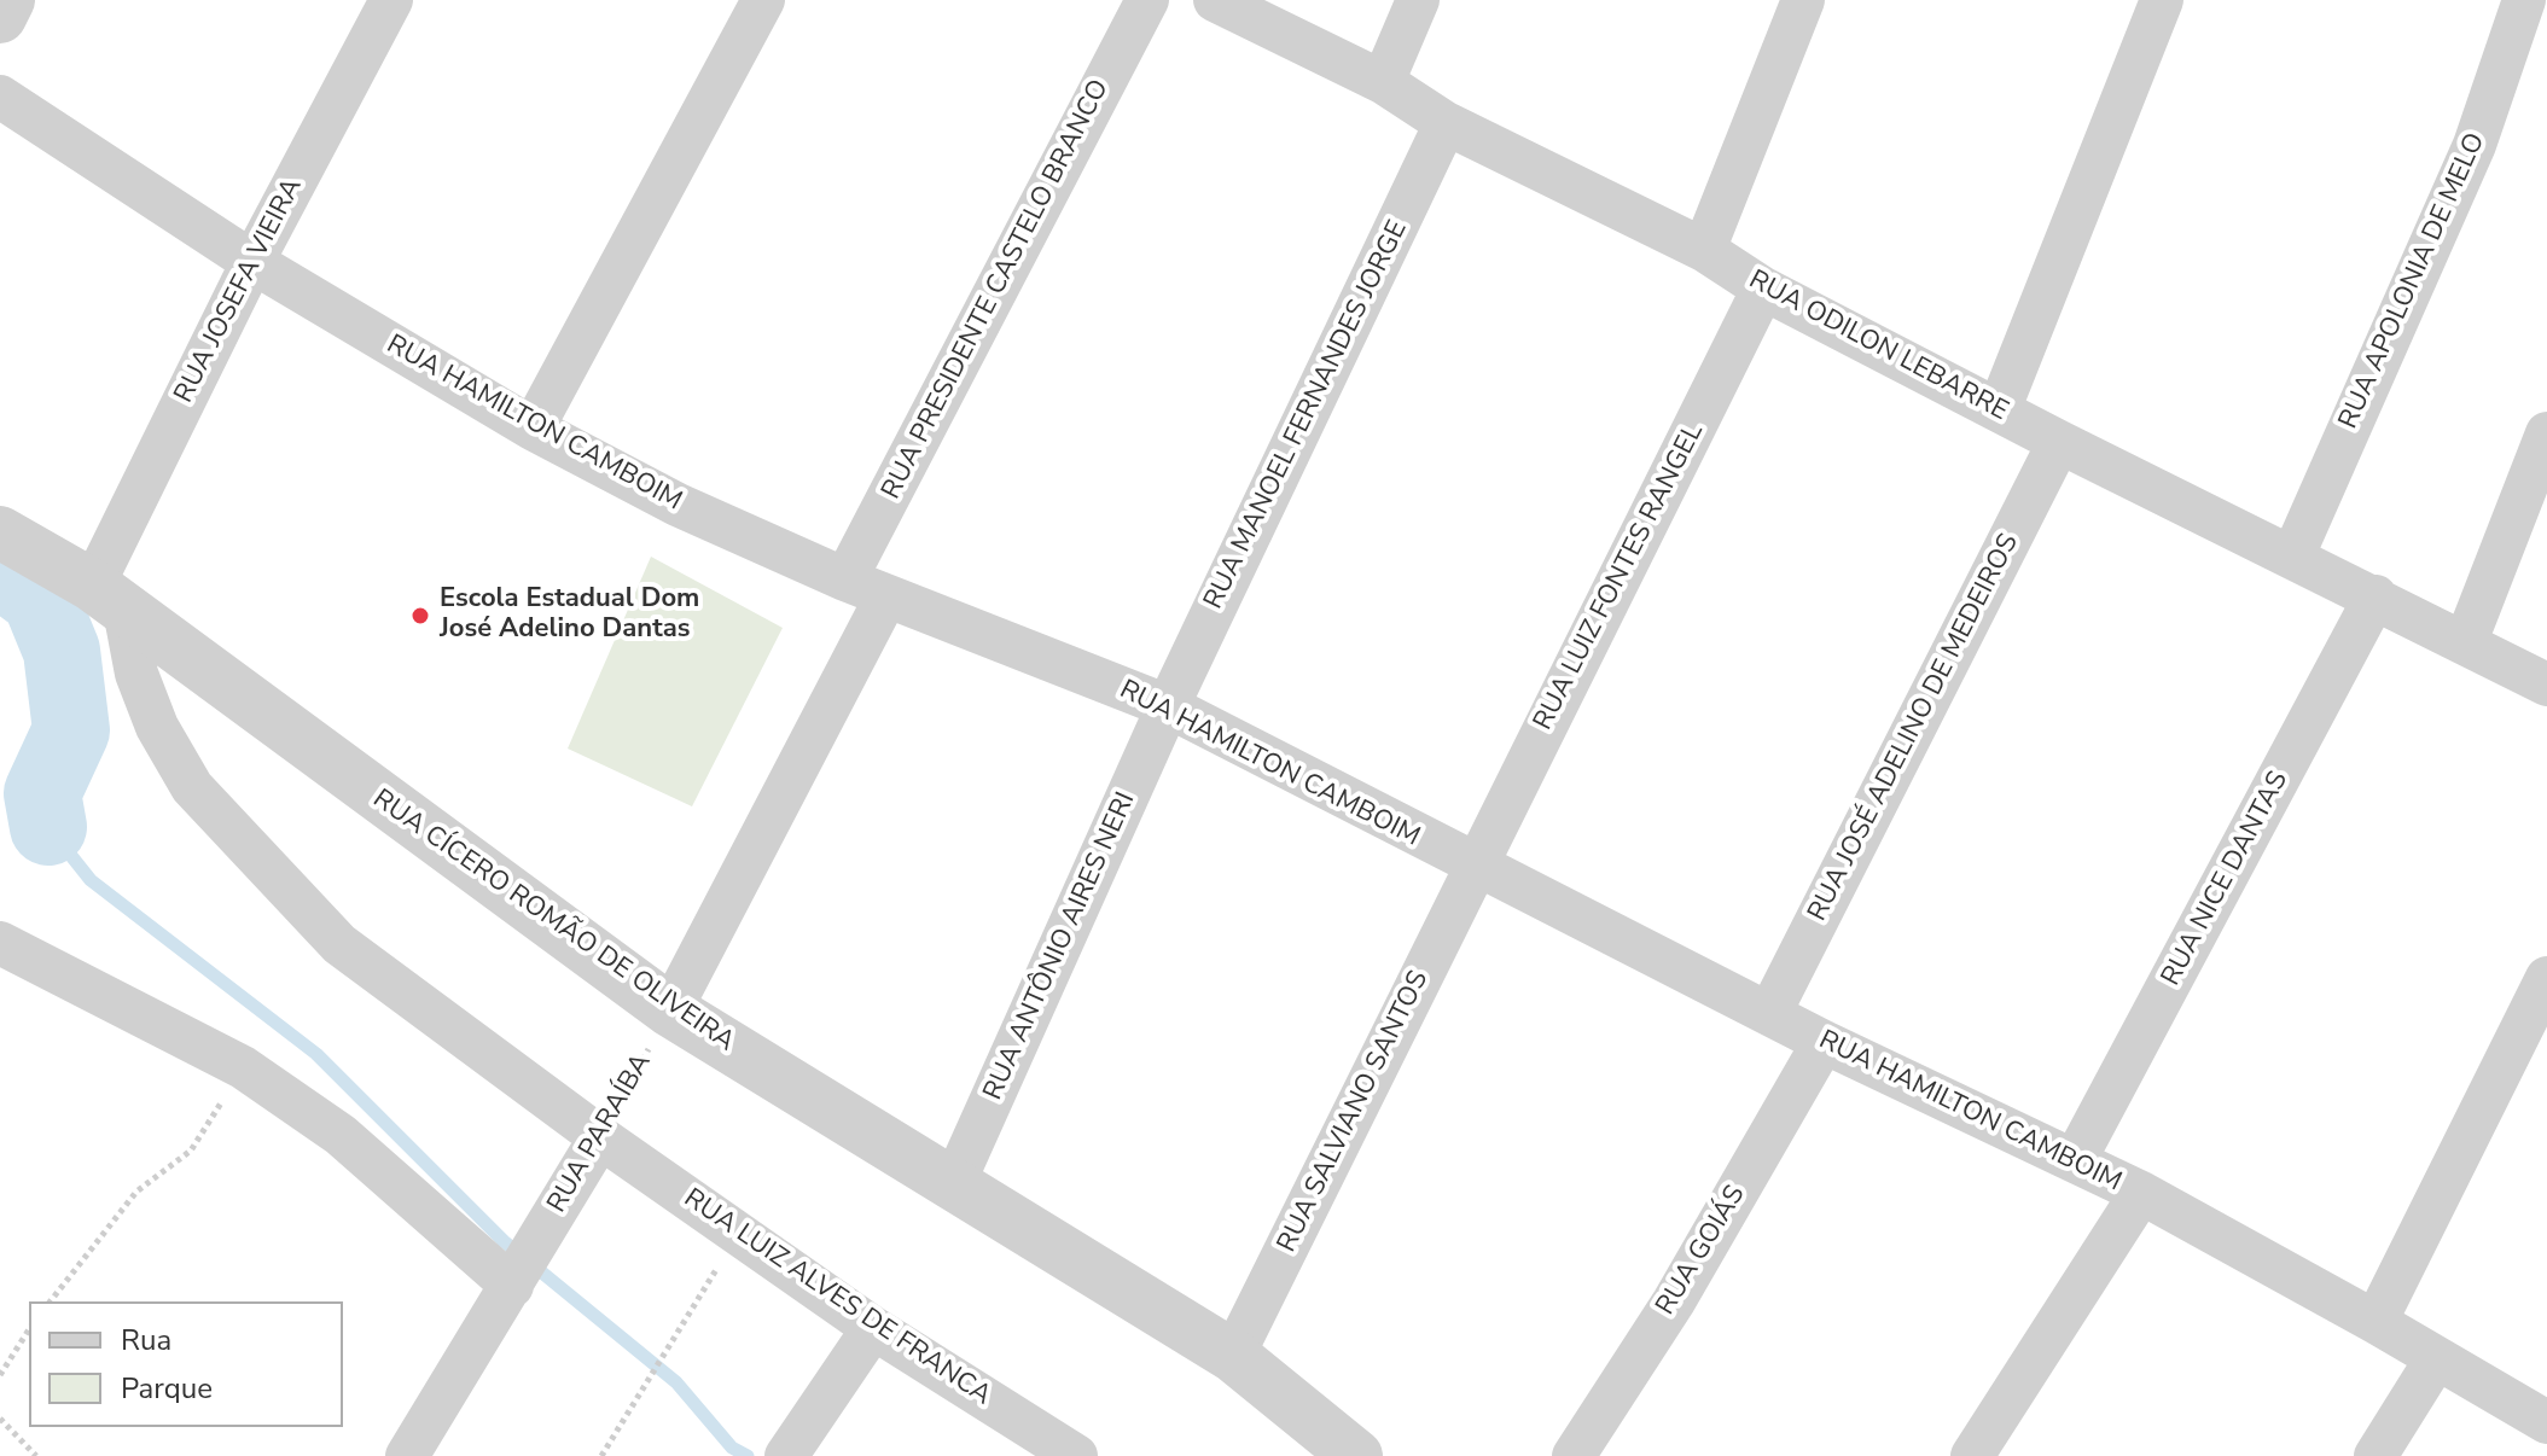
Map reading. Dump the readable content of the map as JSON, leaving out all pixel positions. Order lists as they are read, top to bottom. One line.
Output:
{"streets":{"street":["RUA APOLONIA DE MELO","RUA PRESIDENTE CASTELO BRANCO","RUA JOSEFA VIEIRA","RUA ODILON LEBARRE","RUA MANOEL FERNANDES JORGE","RUA HAMILTON CAMBOIM","RUA LUIZ FONTES RANGEL","RUA JOSÉ ADELINO DE MEDEIROS","RUA NICE DANTAS","RUA CÍCERO ROMÃO DE OLIVEIRA","RUA ANTÔNIO AIRES NERI","RUA SALVIANO SANTOS","RUA PARAÍBA","RUA GOIÁS","RUA LUIZ ALVES DE FRANCA"]},"crossings":[["RUA APOLONIA DE MELO","RUA ODILON LEBARRE"],["RUA PRESIDENTE CASTELO BRANCO","RUA HAMILTON CAMBOIM"],["RUA JOSEFA VIEIRA","RUA HAMILTON CAMBOIM"],["RUA JOSEFA VIEIRA","RUA CÍCERO ROMÃO DE OLIVEIRA"],["RUA JOSEFA VIEIRA","RUA LUIZ ALVES DE FRANCA"],["RUA ODILON LEBARRE","RUA MANOEL FERNANDES JORGE"],["RUA ODILON LEBARRE","RUA LUIZ FONTES RANGEL"],["RUA ODILON LEBARRE","RUA JOSÉ ADELINO DE MEDEIROS"],["RUA ODILON LEBARRE","RUA NICE DANTAS"],["RUA MANOEL FERNANDES JORGE","RUA HAMILTON CAMBOIM"],["RUA MANOEL FERNANDES JORGE","RUA ANTÔNIO AIRES NERI"],["RUA HAMILTON CAMBOIM","RUA LUIZ FONTES RANGEL"],["RUA HAMILTON CAMBOIM","RUA JOSÉ ADELINO DE MEDEIROS"],["RUA HAMILTON CAMBOIM","RUA NICE DANTAS"],["RUA HAMILTON CAMBOIM","RUA ANTÔNIO AIRES NERI"],["RUA HAMILTON CAMBOIM","RUA SALVIANO SANTOS"],["RUA HAMILTON CAMBOIM","RUA GOIÁS"],["RUA LUIZ FONTES RANGEL","RUA SALVIANO SANTOS"],["RUA CÍCERO ROMÃO DE OLIVEIRA","RUA ANTÔNIO AIRES NERI"],["RUA CÍCERO ROMÃO DE OLIVEIRA","RUA SALVIANO SANTOS"],["RUA CÍCERO ROMÃO DE OLIVEIRA","RUA PARAÍBA"],["RUA CÍCERO ROMÃO DE OLIVEIRA","RUA LUIZ ALVES DE FRANCA"],["RUA PARAÍBA","RUA LUIZ ALVES DE FRANCA"]],"places":["Escola Estadual Dom José Adelino Dantas"],"legend":["Rua","Parque"]}
